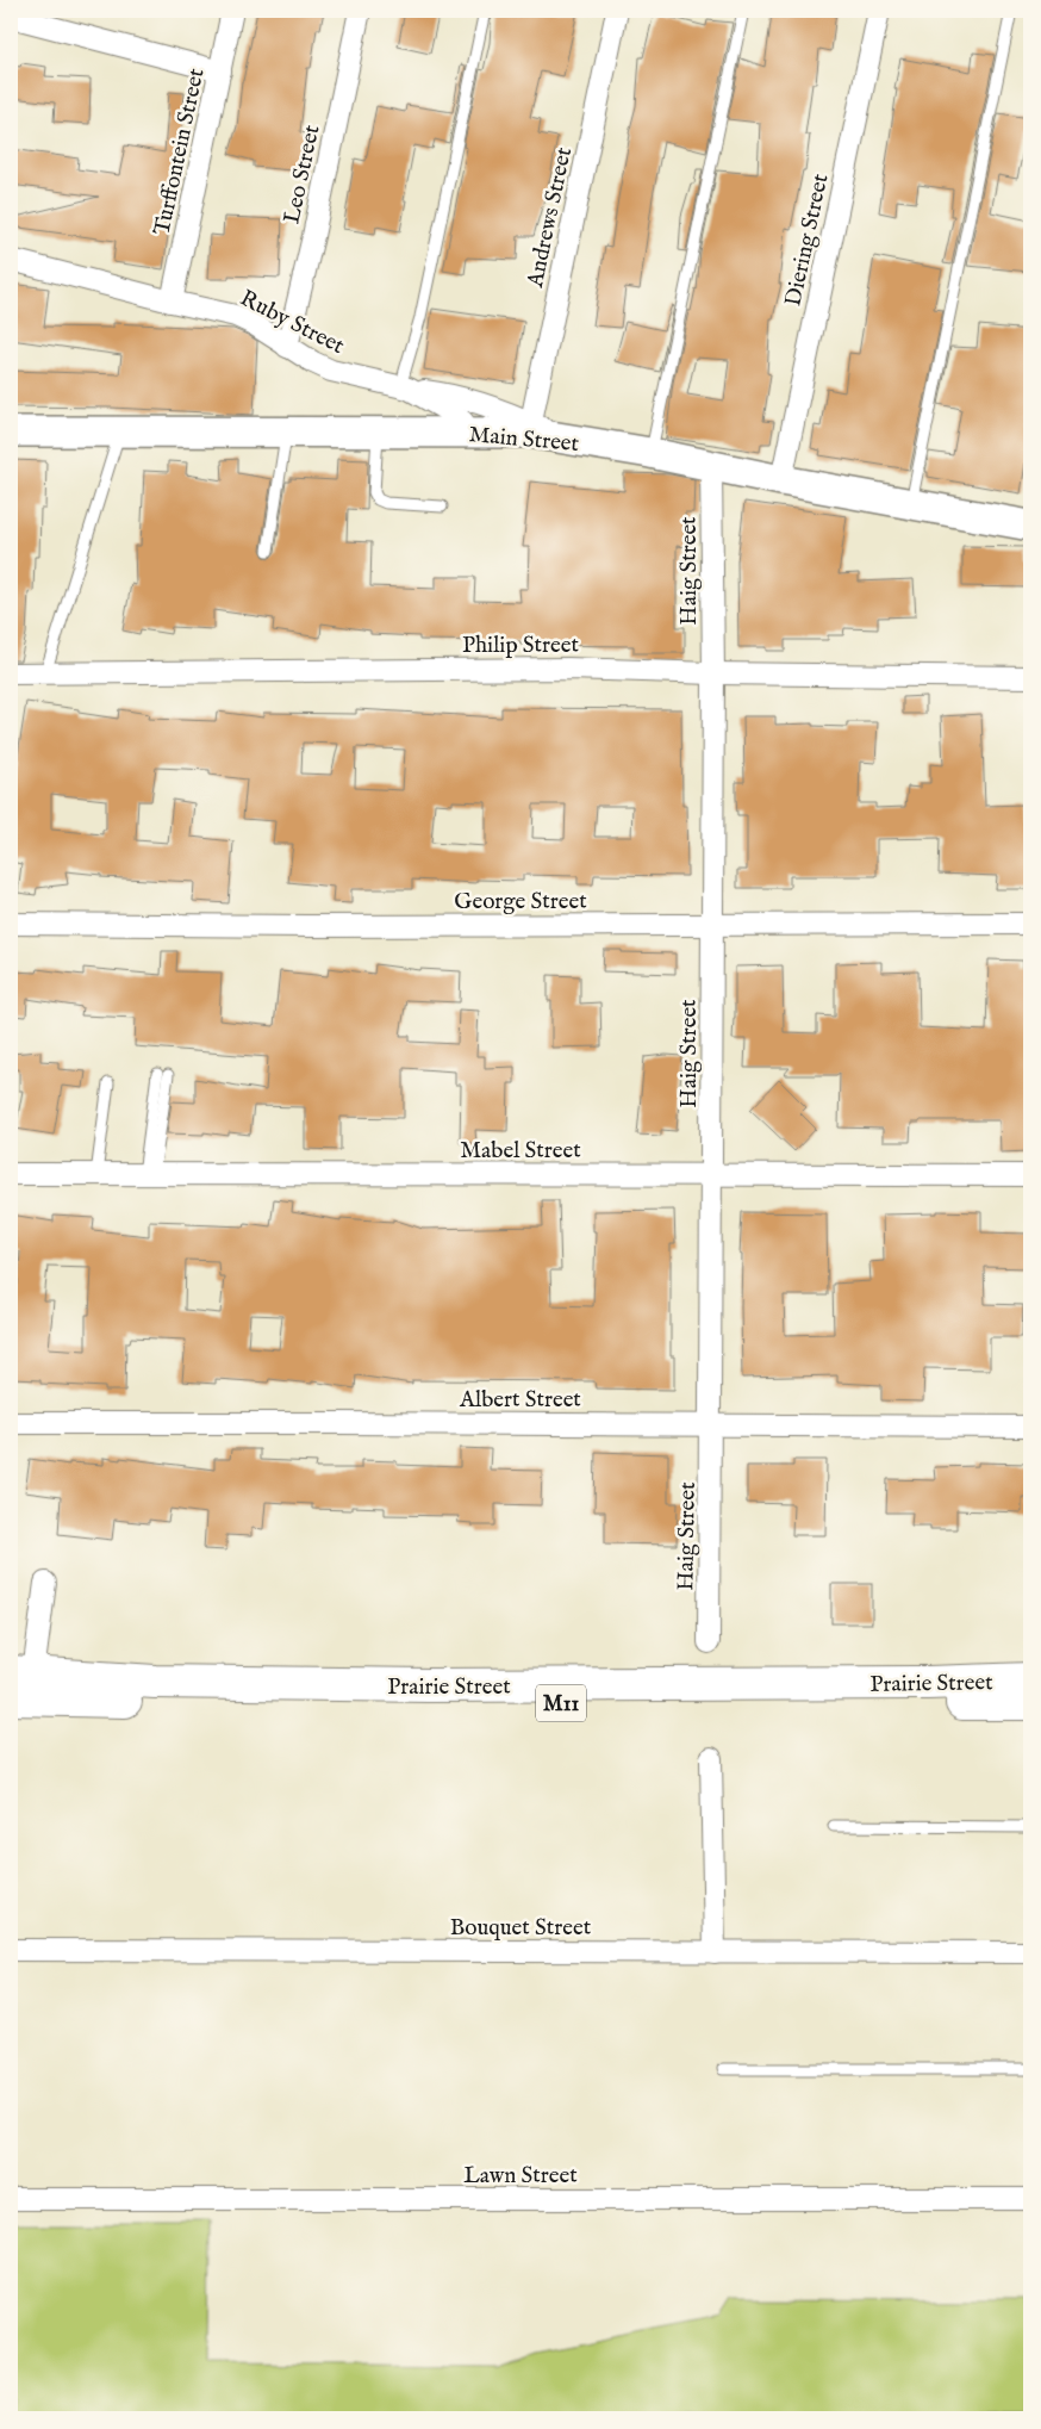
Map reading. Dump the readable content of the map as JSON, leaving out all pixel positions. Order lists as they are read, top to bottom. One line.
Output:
{"streets":{"main road":["Main Street","Prairie Street","M11"],"street":["Turffontein Street","Leo Street","Andrews Street","Diering Street","Ruby Street","Haig Street","Philip Street","George Street","Mabel Street","Albert Street","Bouquet Street","Lawn Street"]},"crossings":[["Turffontein Street","Ruby Street"],["Leo Street","Ruby Street"],["Andrews Street","Main Street"],["Diering Street","Main Street"],["Ruby Street","Main Street"],["Main Street","Haig Street"],["Haig Street","Philip Street"],["Haig Street","George Street"],["Haig Street","Mabel Street"],["Haig Street","Albert Street"]]}
